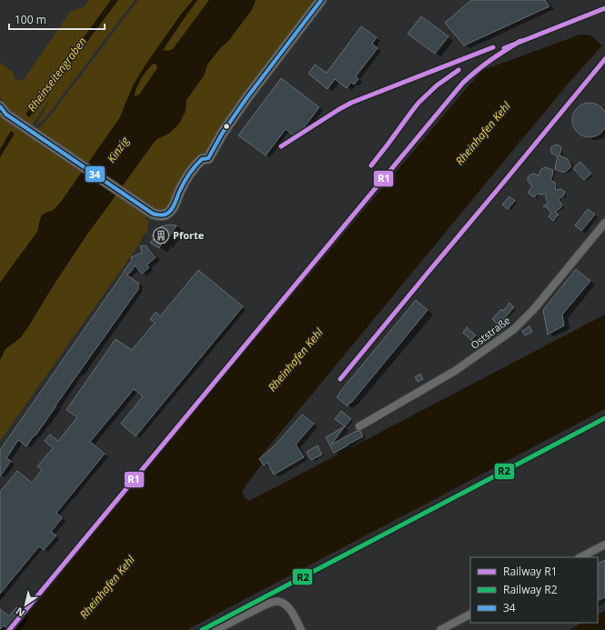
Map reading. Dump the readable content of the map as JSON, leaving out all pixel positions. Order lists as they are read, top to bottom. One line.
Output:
{"streets":{"street":["Oststraße"]},"water":["Rheinseitengraben","Rheinhafen Kehl","Kinzig"],"places":{"building":["Pforte"]},"lines":["transit line 34","rail line R1","rail line R2"],"legend":["Railway R1","Railway R2","34"],"scale_bar":"100 m","north":"bottom left"}
